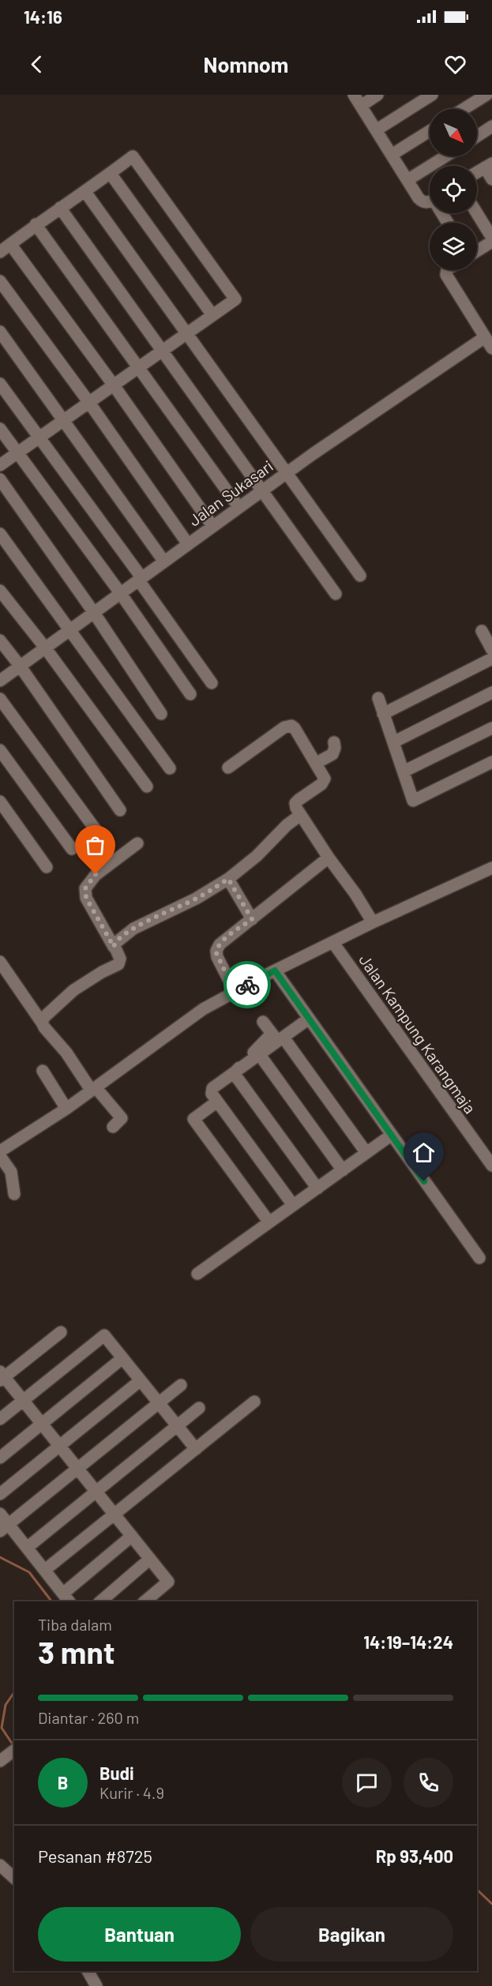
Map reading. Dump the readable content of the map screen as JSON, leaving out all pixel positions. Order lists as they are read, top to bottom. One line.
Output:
{"streets":{"street":["Jalan Sukasari","Jalan Kampung Karangmaja"]},"north":"bottom right","page":{"status":"14:16","header":"Nomnom","heading":["3 mnt","Tiba dalam","14:19–14:24"],"panel":["Budi","Kurir · 4.9","Pesanan #8725","Rp 93,400"],"bar":"Diantar · 260 m","round":"B","buttons":["Bantuan","Bagikan"]}}
